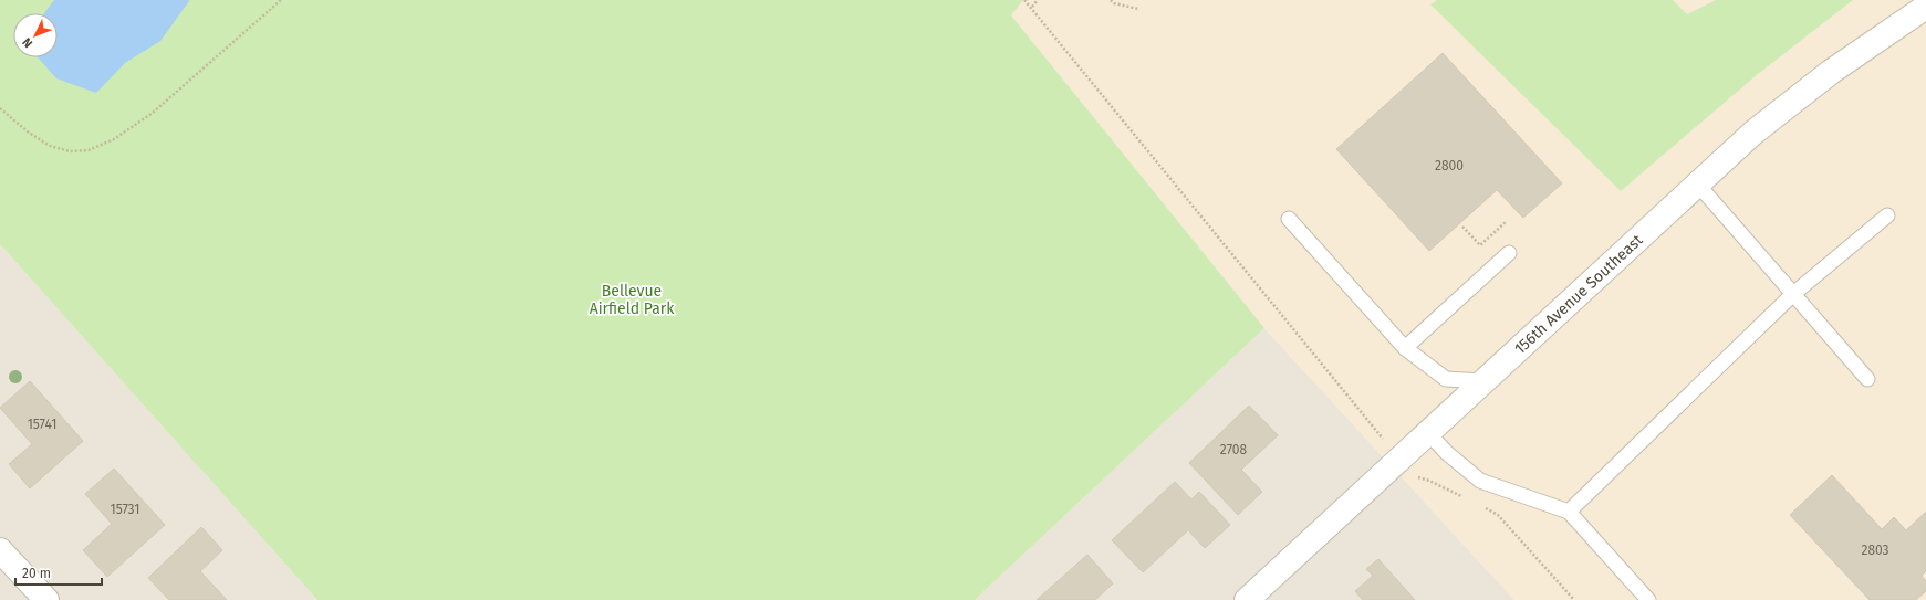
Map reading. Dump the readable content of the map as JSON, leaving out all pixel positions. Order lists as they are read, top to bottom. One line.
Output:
{"streets":{"street":["156th Avenue Southeast"]},"parks":["Bellevue Airfield Park"],"house_numbers":["2800","15741","2708","15731","2803"],"scale_bar":"20 m","north":"bottom left"}
